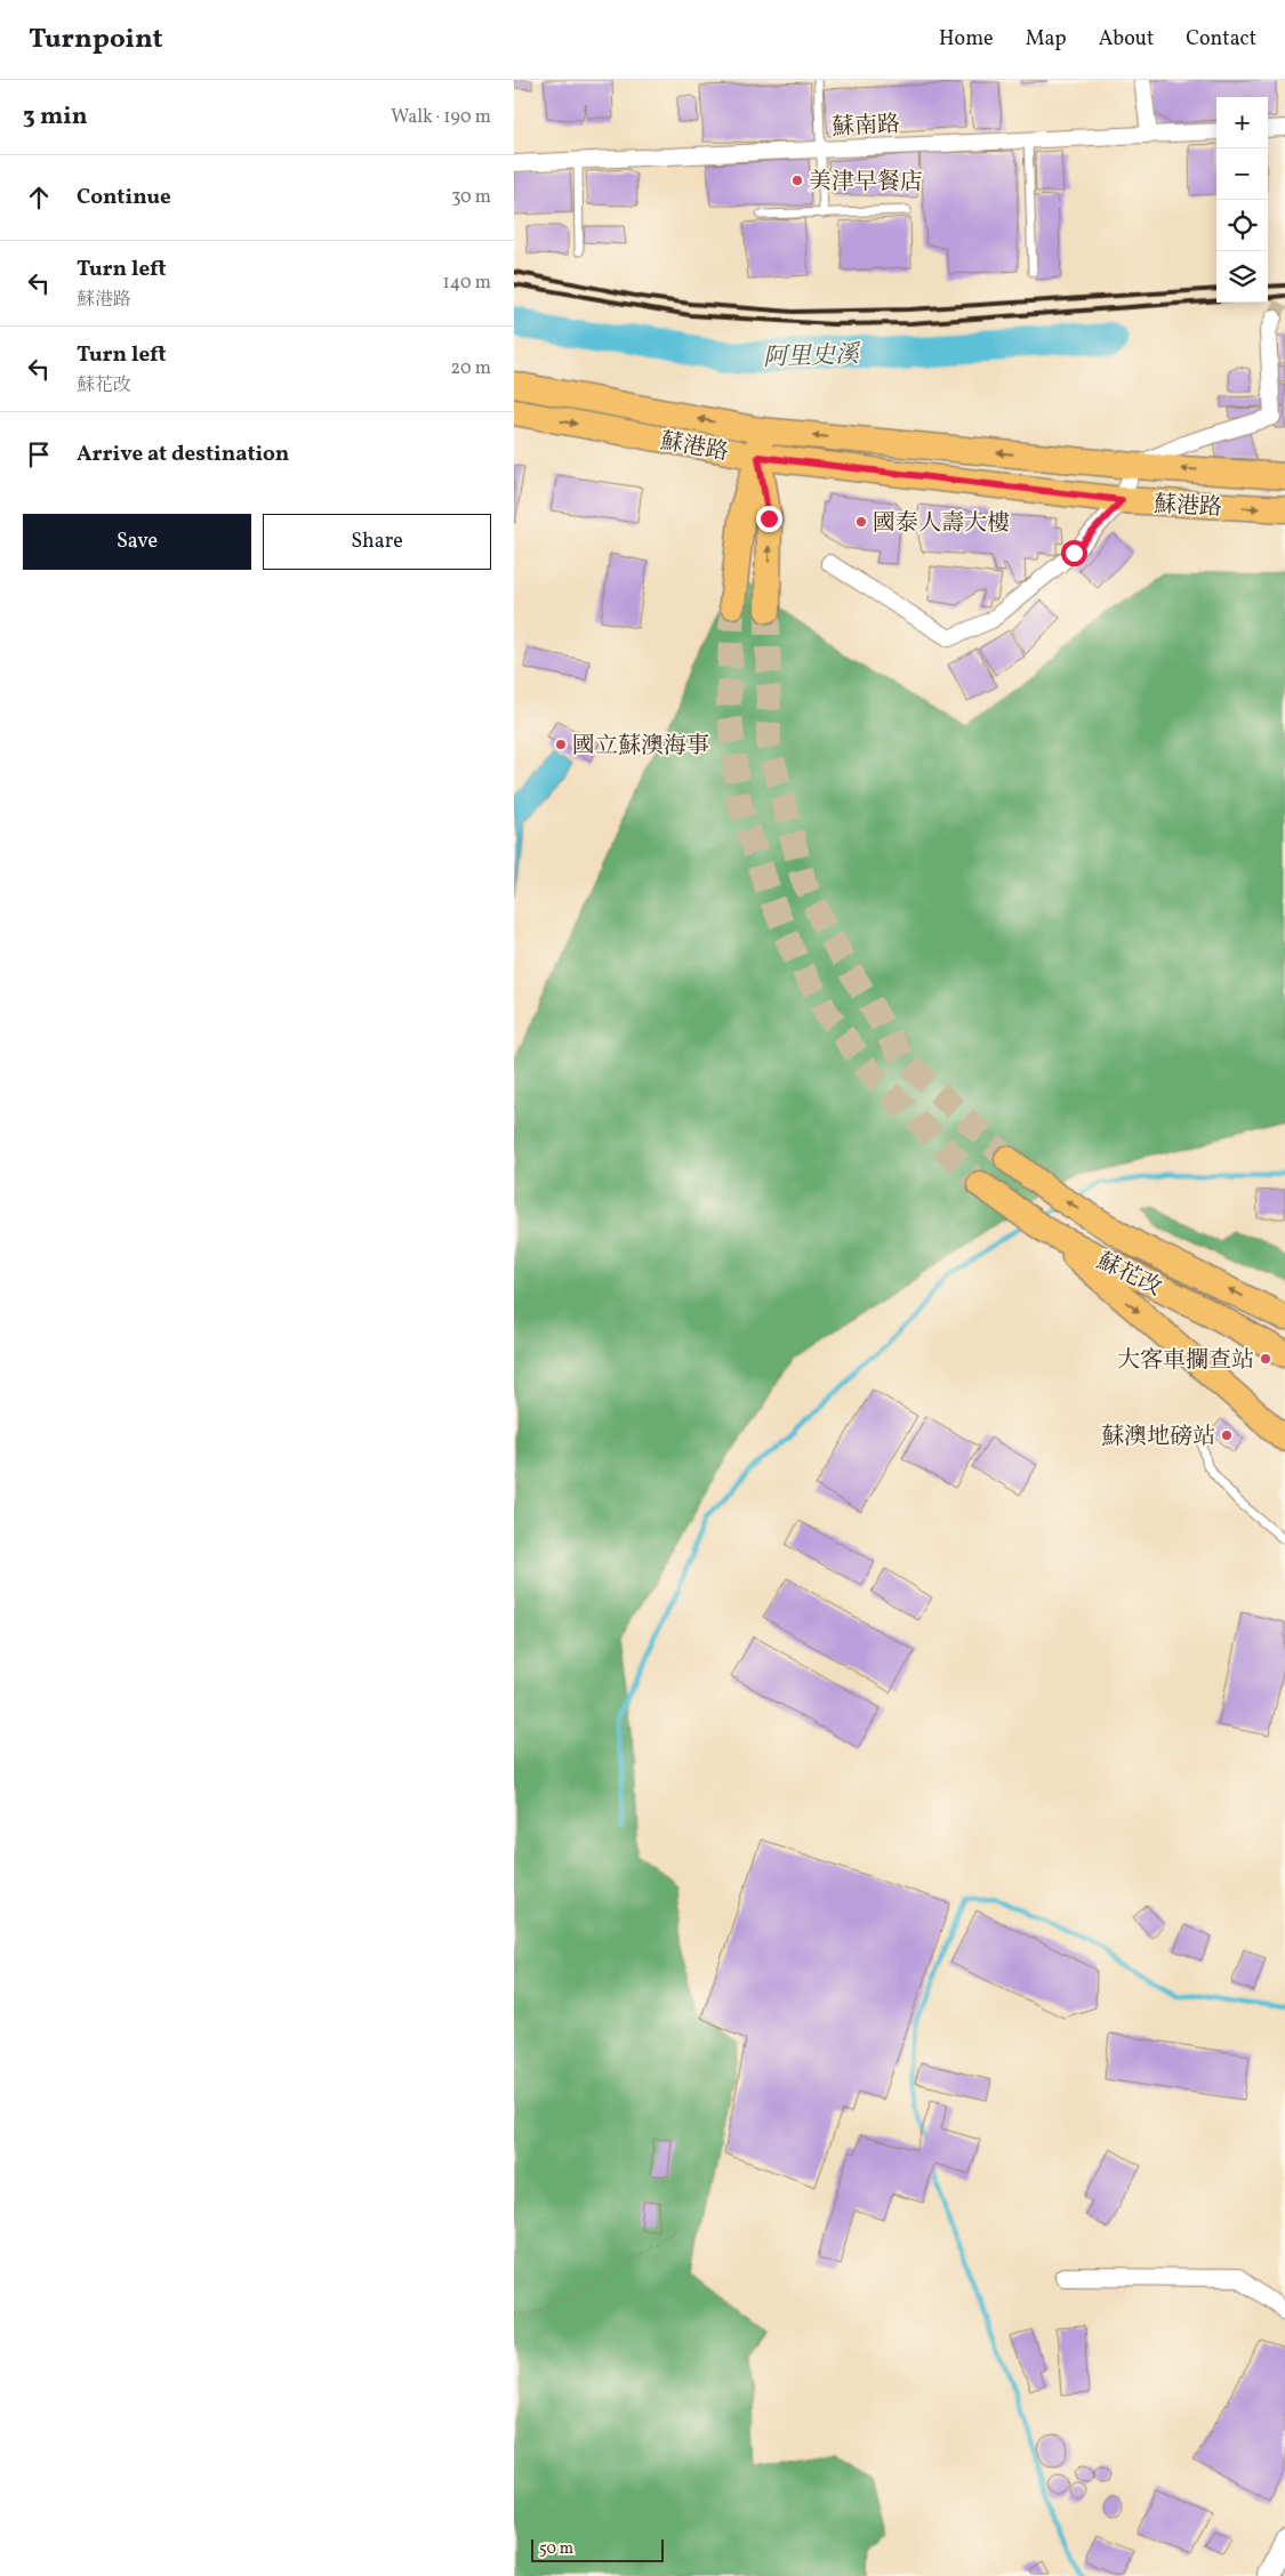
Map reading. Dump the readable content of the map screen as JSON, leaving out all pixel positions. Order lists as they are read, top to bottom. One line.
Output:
{"streets":{"main road":["蘇港路","蘇花改"],"street":["蘇南路"]},"water":["阿里史溪"],"places":["美津早餐店","國泰人壽大樓","國立蘇澳海事","大客車攔查站","蘇澳地磅站"],"scale_bar":"50 m","page":{"header":"Turnpoint","nav":["Home","Map","About","Contact"],"heading":["3 min","Walk · 190 m"],"map_buttons":["+","−"],"list":[["Continue","30 m"],["Turn left","蘇港路","140 m"],["Turn left","蘇花改","20 m"],"Arrive at destination"],"buttons":["Save","Share"],"scale":"50 m"}}
